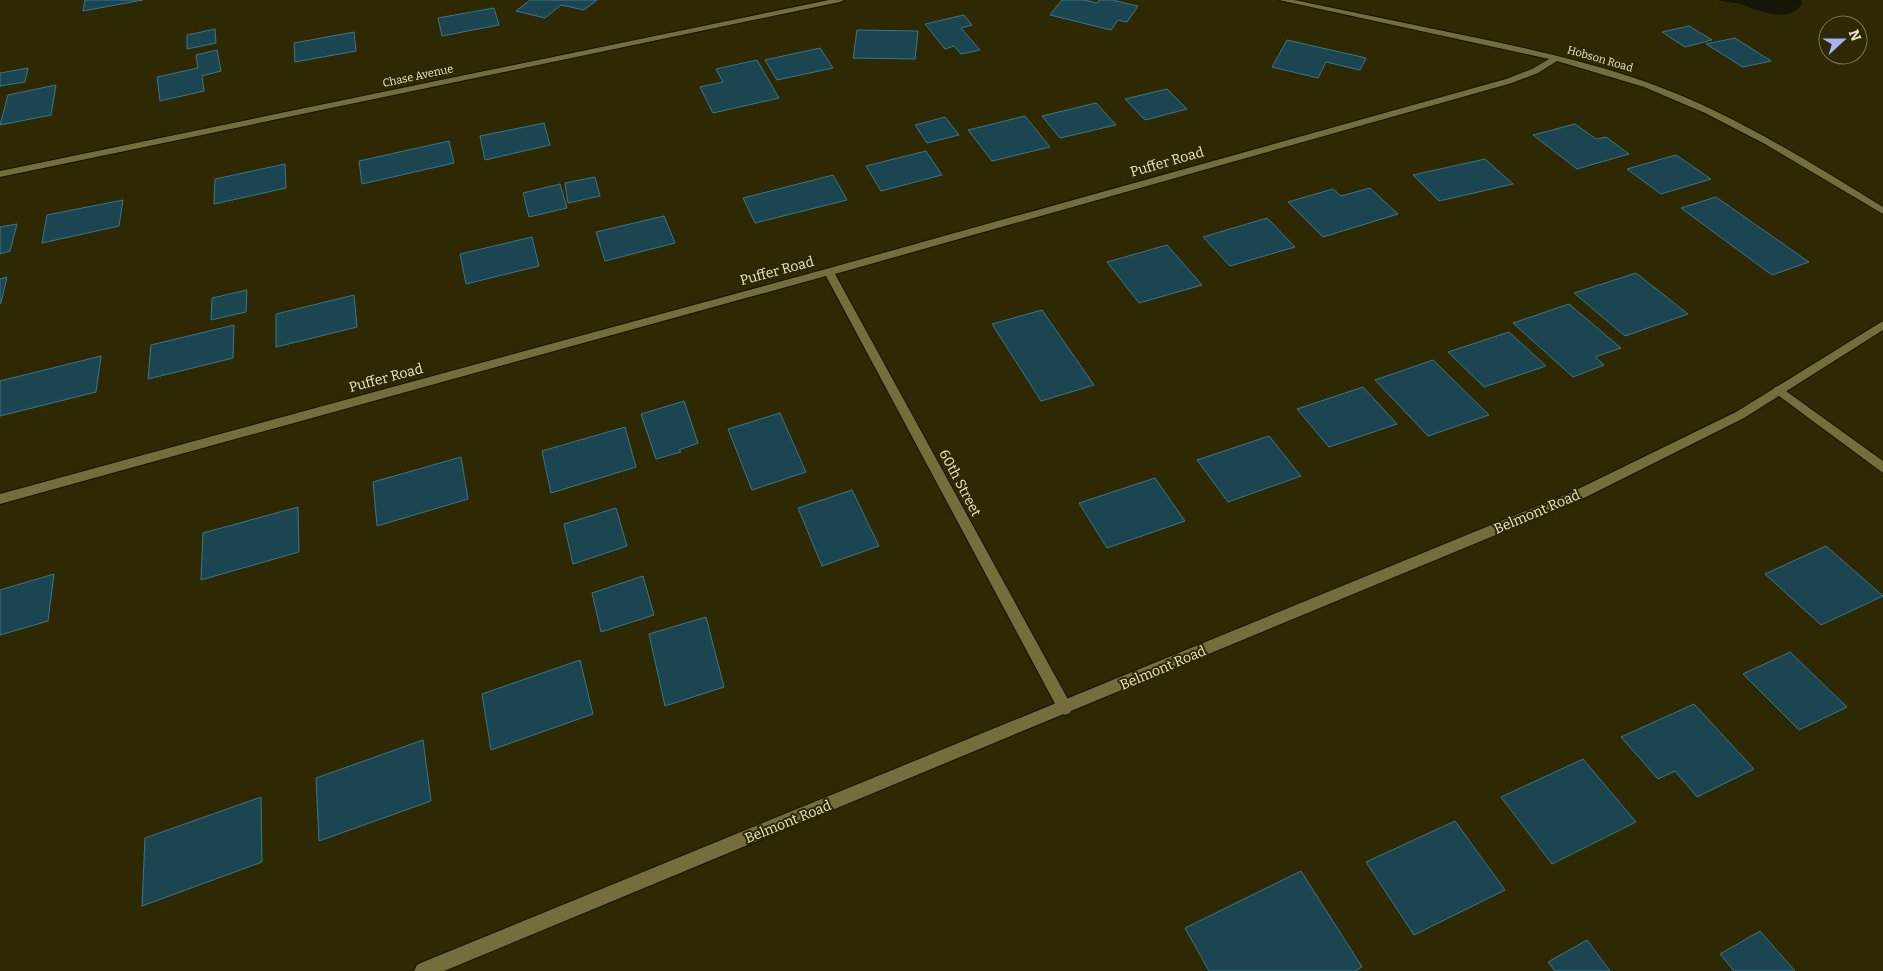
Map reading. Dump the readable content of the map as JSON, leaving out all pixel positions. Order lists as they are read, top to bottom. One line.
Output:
{"streets":{"street":["Hobson Road","Chase Avenue","Puffer Road","60th Street","Belmont Road"]},"crossings":[["Hobson Road","Puffer Road"],["Puffer Road","60th Street"],["60th Street","Belmont Road"]],"north":"right"}
